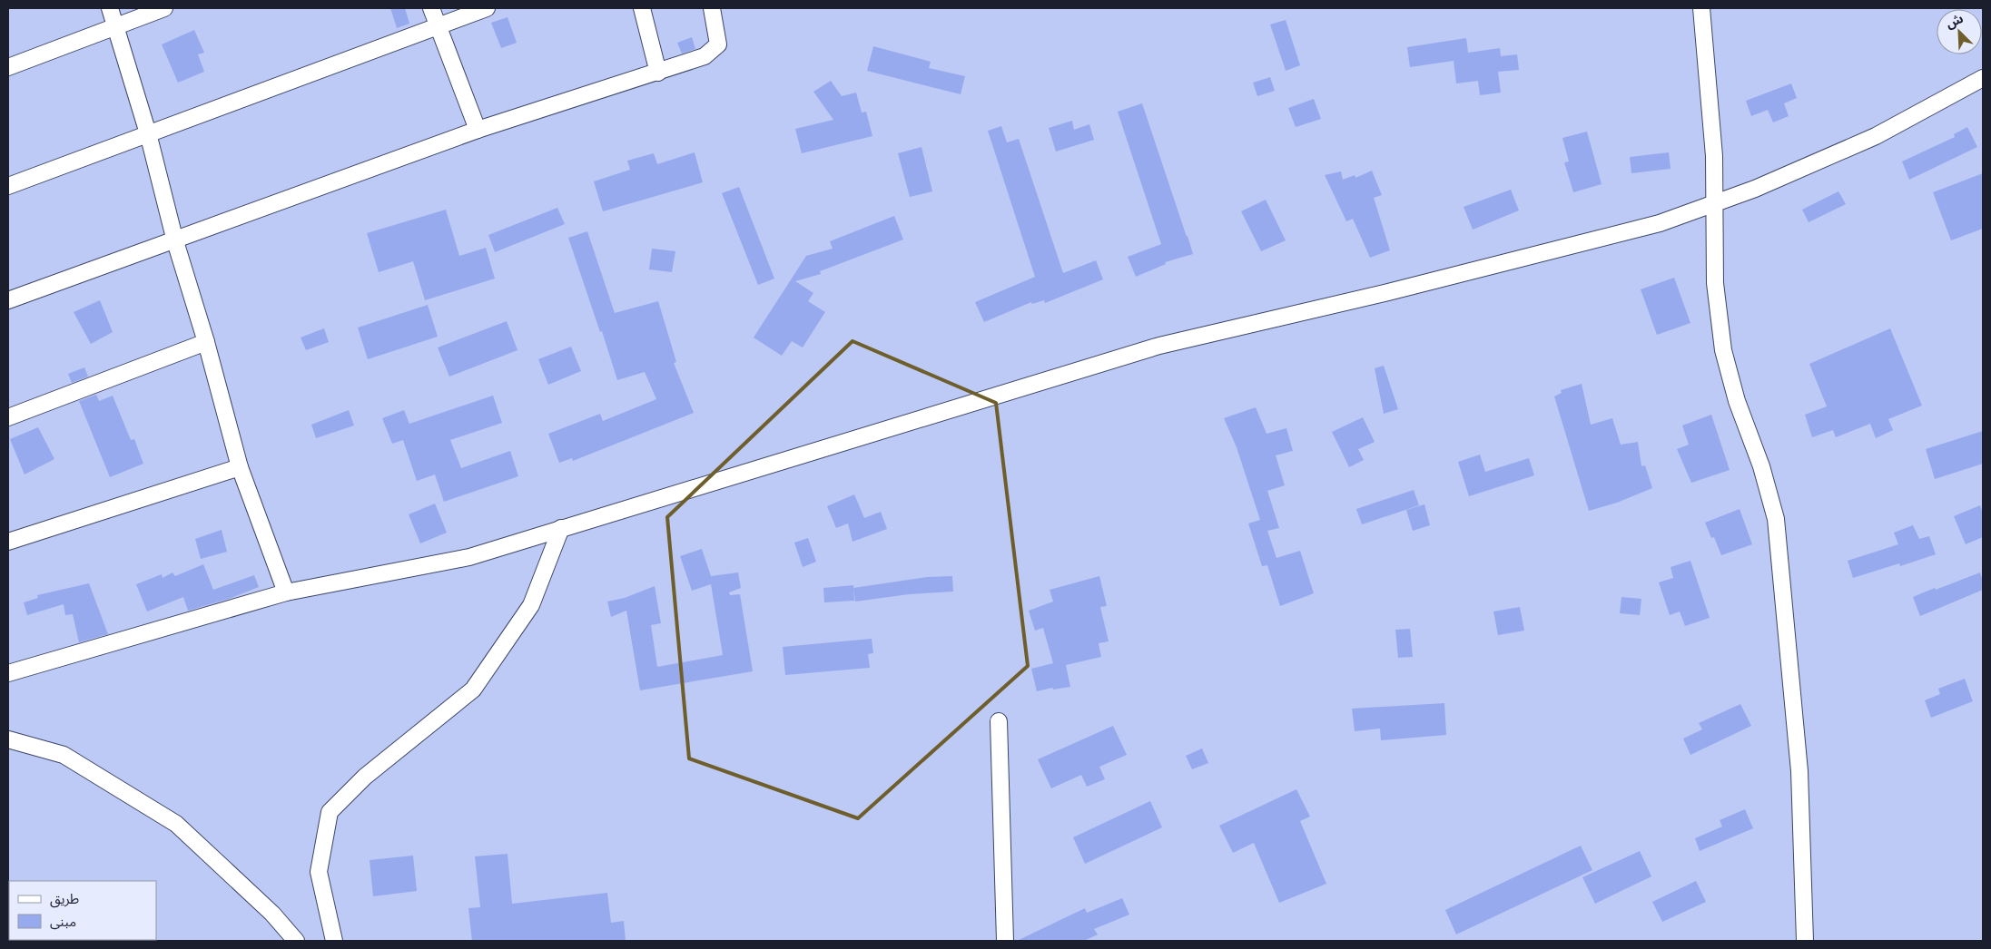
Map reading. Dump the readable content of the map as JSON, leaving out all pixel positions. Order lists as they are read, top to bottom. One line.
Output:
{"legend":["طريق","مبنى"],"north":"top left"}
